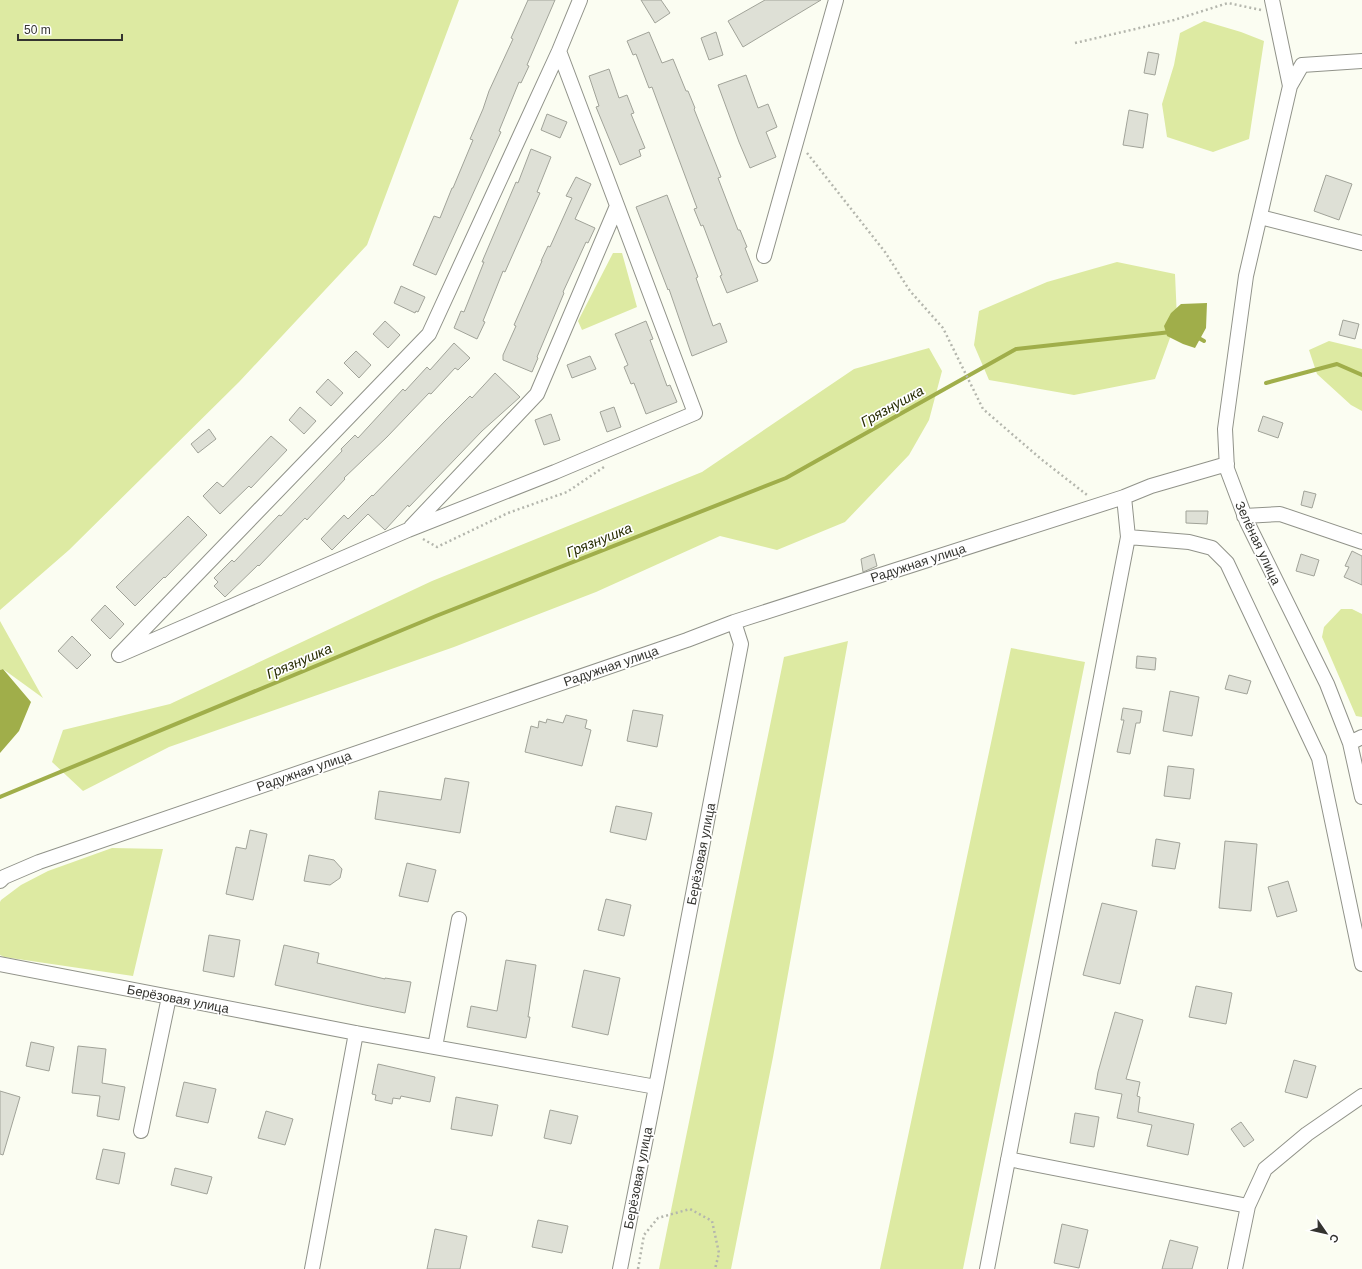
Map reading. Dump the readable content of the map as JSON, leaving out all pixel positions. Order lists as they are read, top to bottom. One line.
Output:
{"streets":{"street":["Зелёная улица","Радужная улица","Берёзовая улица"]},"crossings":[["Зелёная улица","Радужная улица"],["Радужная улица","Берёзовая улица"]],"water":["Грязнушка"],"scale_bar":"50 m","north":"bottom right"}
